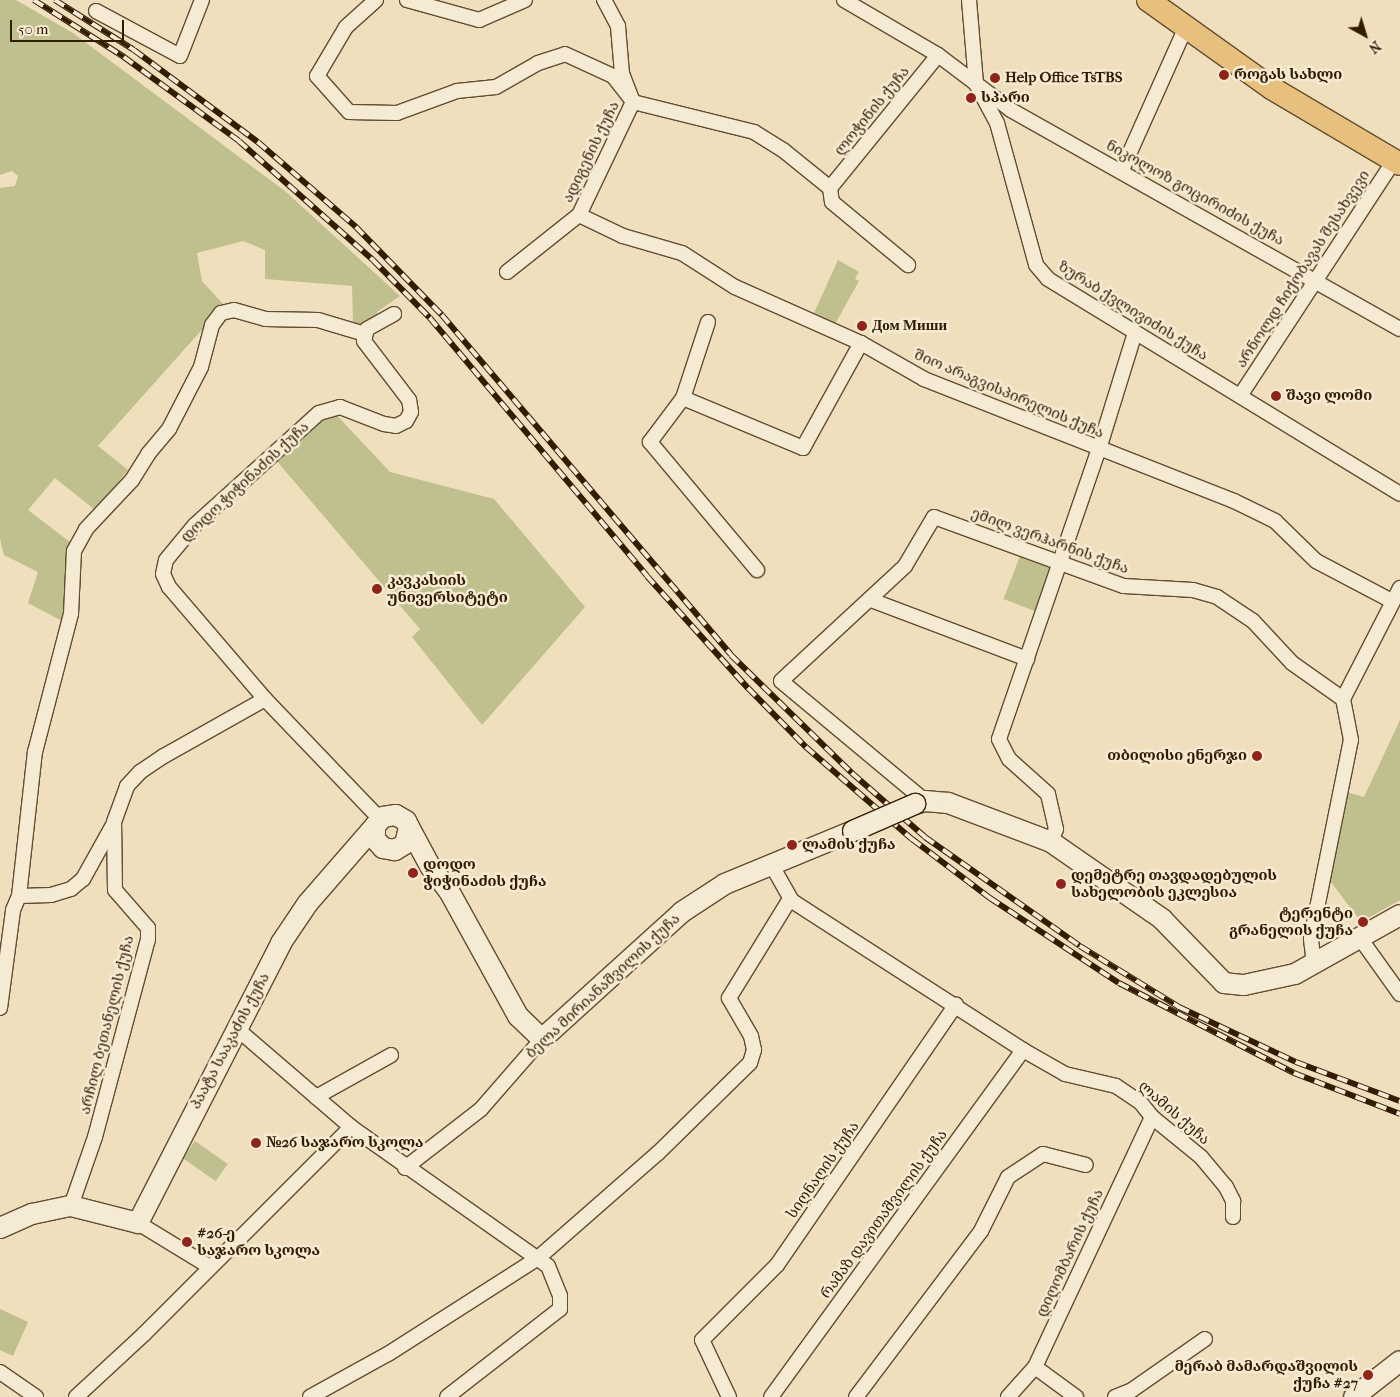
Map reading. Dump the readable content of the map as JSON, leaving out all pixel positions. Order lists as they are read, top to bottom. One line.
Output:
{"streets":{"street":["ლოჭინის ქუჩა","ადიგენის ქუჩა","ნიკოლოზ გოცირიძის ქუჩა","არნოლდ ჩიქობავას შესახვევი","ზურაბ ქვლივიძის ქუჩა","შიო არაგვისპირელის ქუჩა","დოდო ჭიჭინაძის ქუჩა","ემილ ვერჰარნის ქუჩა","ბელა მირიანაშვილის ქუჩა","არჩილ ბეთანელის ქუჩა","პაატა სააკაძის ქუჩა","ლამის ქუჩა","სიღნაღის ქუჩა","რამაზ დავითაშვილის ქუჩა","დიღომბარის ქუჩა"]},"crossings":[["ლოჭინის ქუჩა","ნიკოლოზ გოცირიძის ქუჩა"],["ადიგენის ქუჩა","შიო არაგვისპირელის ქუჩა"],["ნიკოლოზ გოცირიძის ქუჩა","არნოლდ ჩიქობავას შესახვევი"],["ნიკოლოზ გოცირიძის ქუჩა","ზურაბ ქვლივიძის ქუჩა"],["არნოლდ ჩიქობავას შესახვევი","ზურაბ ქვლივიძის ქუჩა"],["დოდო ჭიჭინაძის ქუჩა","არჩილ ბეთანელის ქუჩა"],["დოდო ჭიჭინაძის ქუჩა","პაატა სააკაძის ქუჩა"],["ბელა მირიანაშვილის ქუჩა","ლამის ქუჩა"],["ლამის ქუჩა","სიღნაღის ქუჩა"],["ლამის ქუჩა","რამაზ დავითაშვილის ქუჩა"],["ლამის ქუჩა","დიღომბარის ქუჩა"]],"places":["როგას სახლი","Help Office TsTBS","სპარი","Дом Миши","შავი ლომი","კავკასიის უნივერსიტეტი","თბილისი ენერჯი","ლამის ქუჩა","დოდო ჭიჭინაძის ქუჩა","დემეტრე თავდადებულის სახელობის ეკლესია","ტერენტი გრანელის ქუჩა","№26 საჯარო სკოლა","#26-ე საჯარო სკოლა","მერაბ მამარდაშვილის ქუჩა #27"],"scale_bar":"50 m","north":"bottom right"}
